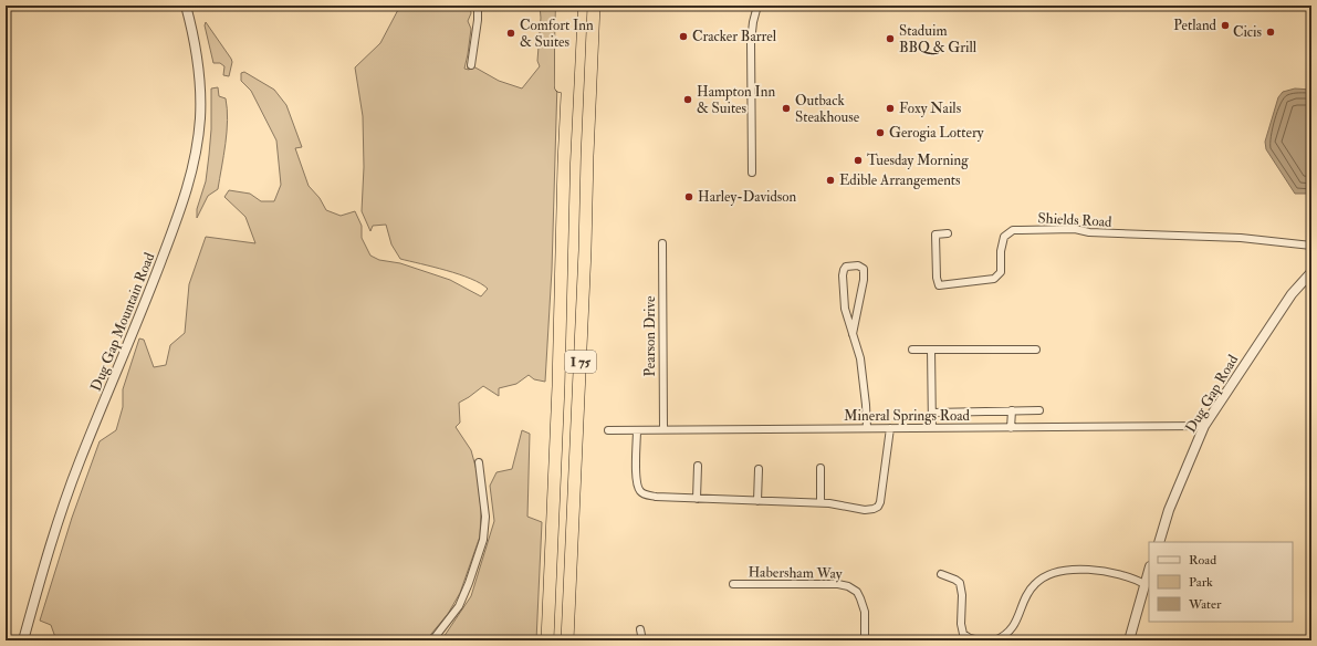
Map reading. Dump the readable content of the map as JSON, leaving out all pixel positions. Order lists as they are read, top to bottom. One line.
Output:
{"streets":{"highway":["I 75"],"street":["Shields Road","Dug Gap Mountain Road","Pearson Drive","Dug Gap Road","Mineral Springs Road","Habersham Way"]},"crossings":[["Pearson Drive","Mineral Springs Road"],["Dug Gap Road","Mineral Springs Road"]],"places":["Petland","Cicis","Comfort Inn & Suites","Cracker Barrel","Staduim BBQ & Grill","Hampton Inn & Suites","Outback Steakhouse","Foxy Nails","Gerogia Lottery","Tuesday Morning","Edible Arrangements","Harley-Davidson"],"legend":["Road","Park","Water"]}
